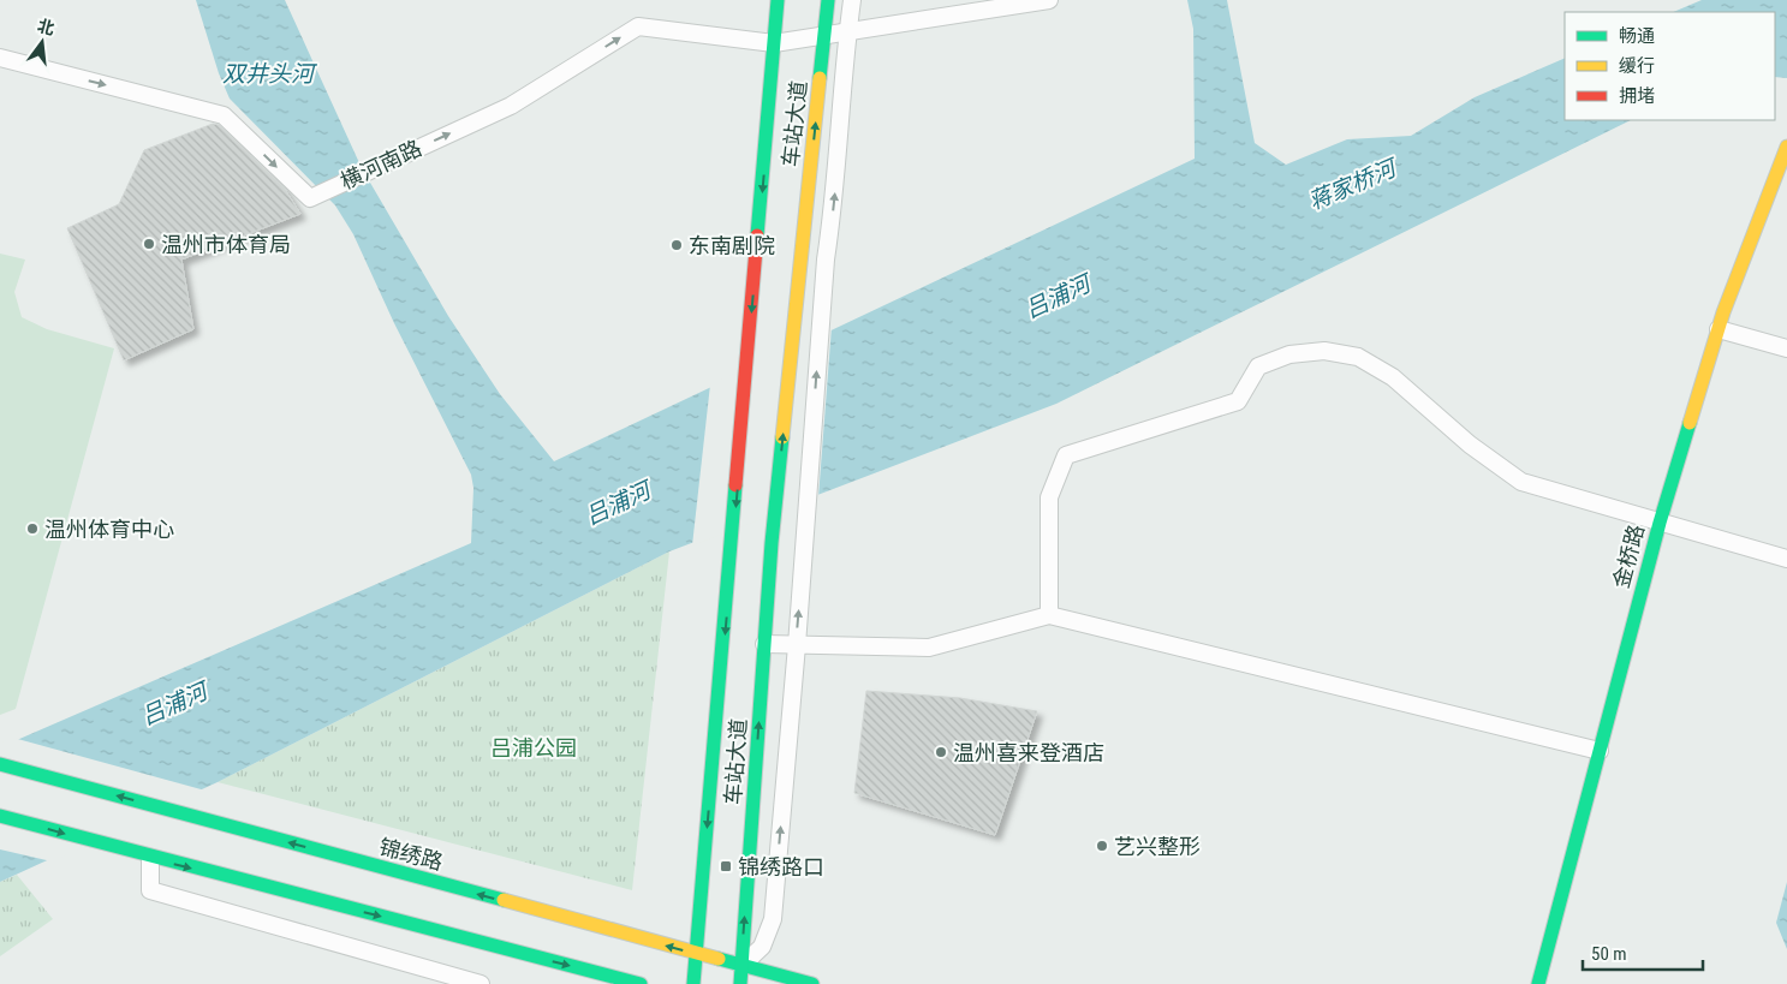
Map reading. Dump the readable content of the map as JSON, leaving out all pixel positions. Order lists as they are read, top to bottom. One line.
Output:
{"streets":{"main road":["车站大道","金桥路","锦绣路"],"street":["横河南路"]},"crossings":[["车站大道","横河南路"],["车站大道","锦绣路"]],"one_way":["横河南路"],"water":["双井头河","蒋家桥河","吕浦河"],"parks":["吕浦公园"],"places":{"other":["温州市体育局","东南剧院","温州体育中心","温州喜来登酒店","艺兴整形"],"transit":["锦绣路口"]},"legend":["畅通","缓行","拥堵"],"scale_bar":"50 m","north":"top"}
